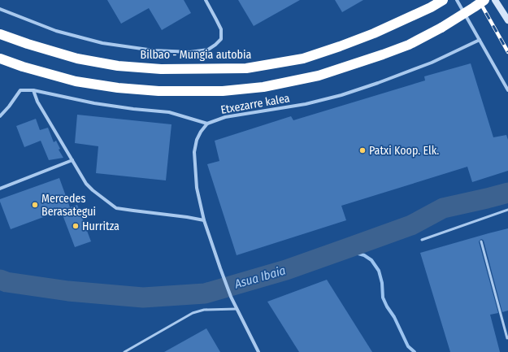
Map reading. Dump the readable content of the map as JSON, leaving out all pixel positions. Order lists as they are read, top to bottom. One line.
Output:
{"streets":{"highway":["Bilbao - Mungia autobia"],"street":["Etxezarre kalea"]},"water":["Asua Ibaia"],"places":["Patxi Koop. Elk.","Mercedes Berasategui","Hurritza"]}
